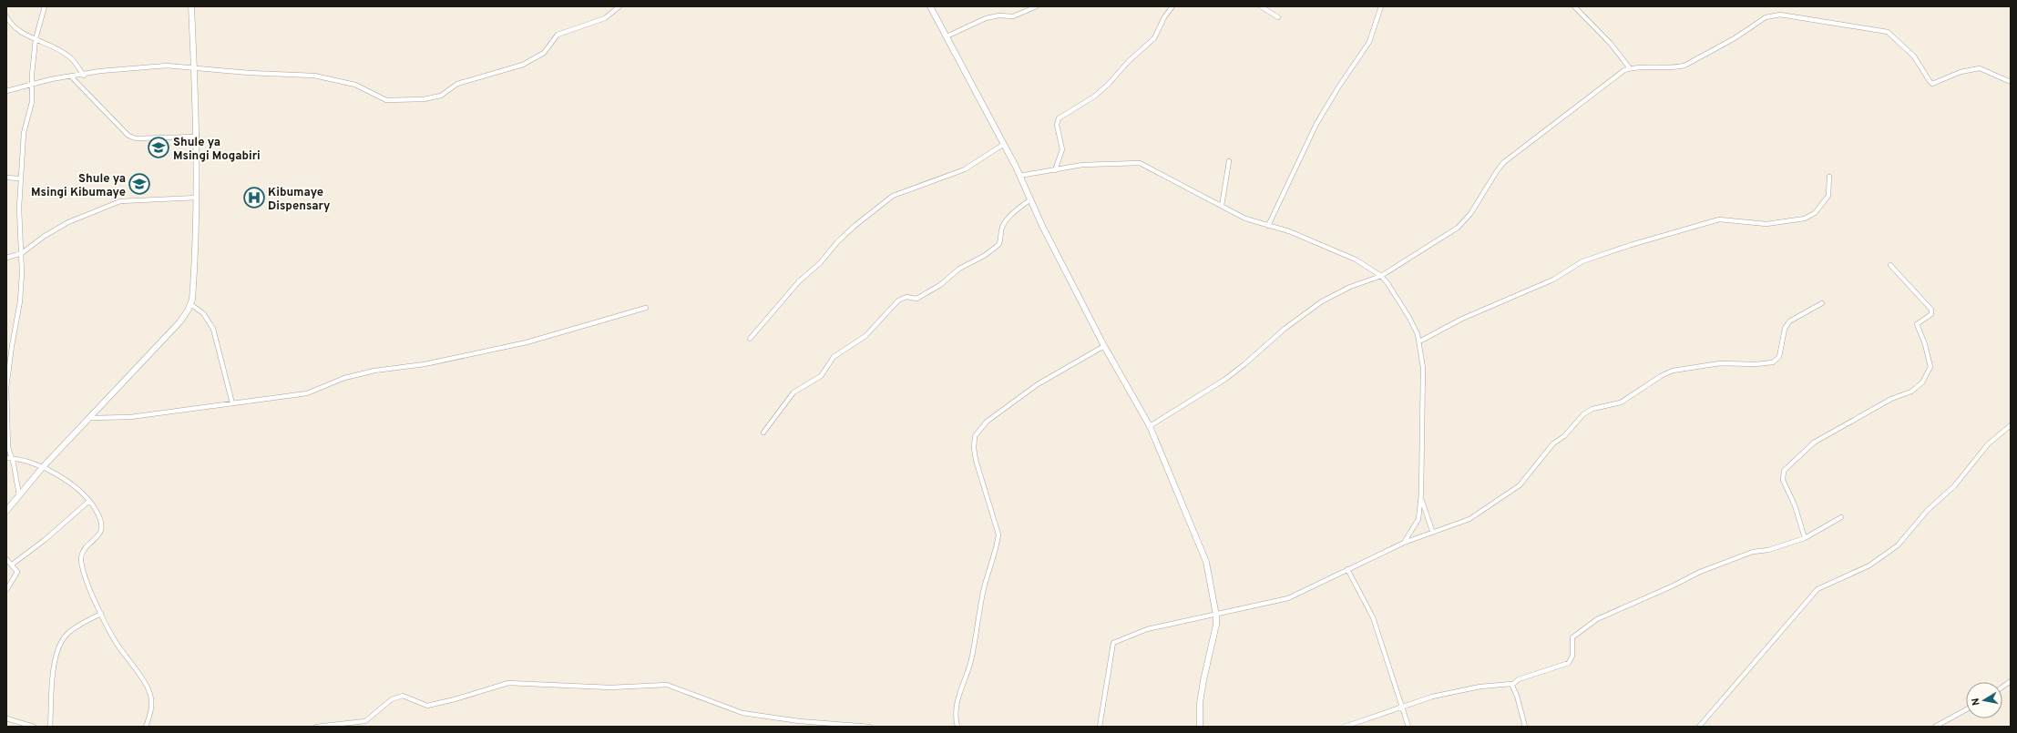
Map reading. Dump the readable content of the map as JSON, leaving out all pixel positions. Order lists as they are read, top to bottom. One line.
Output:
{"places":{"school or university":["Shule ya Msingi Mogabiri","Shule ya Msingi Kibumaye"],"hospital":["Kibumaye Dispensary"]},"north":"left"}
